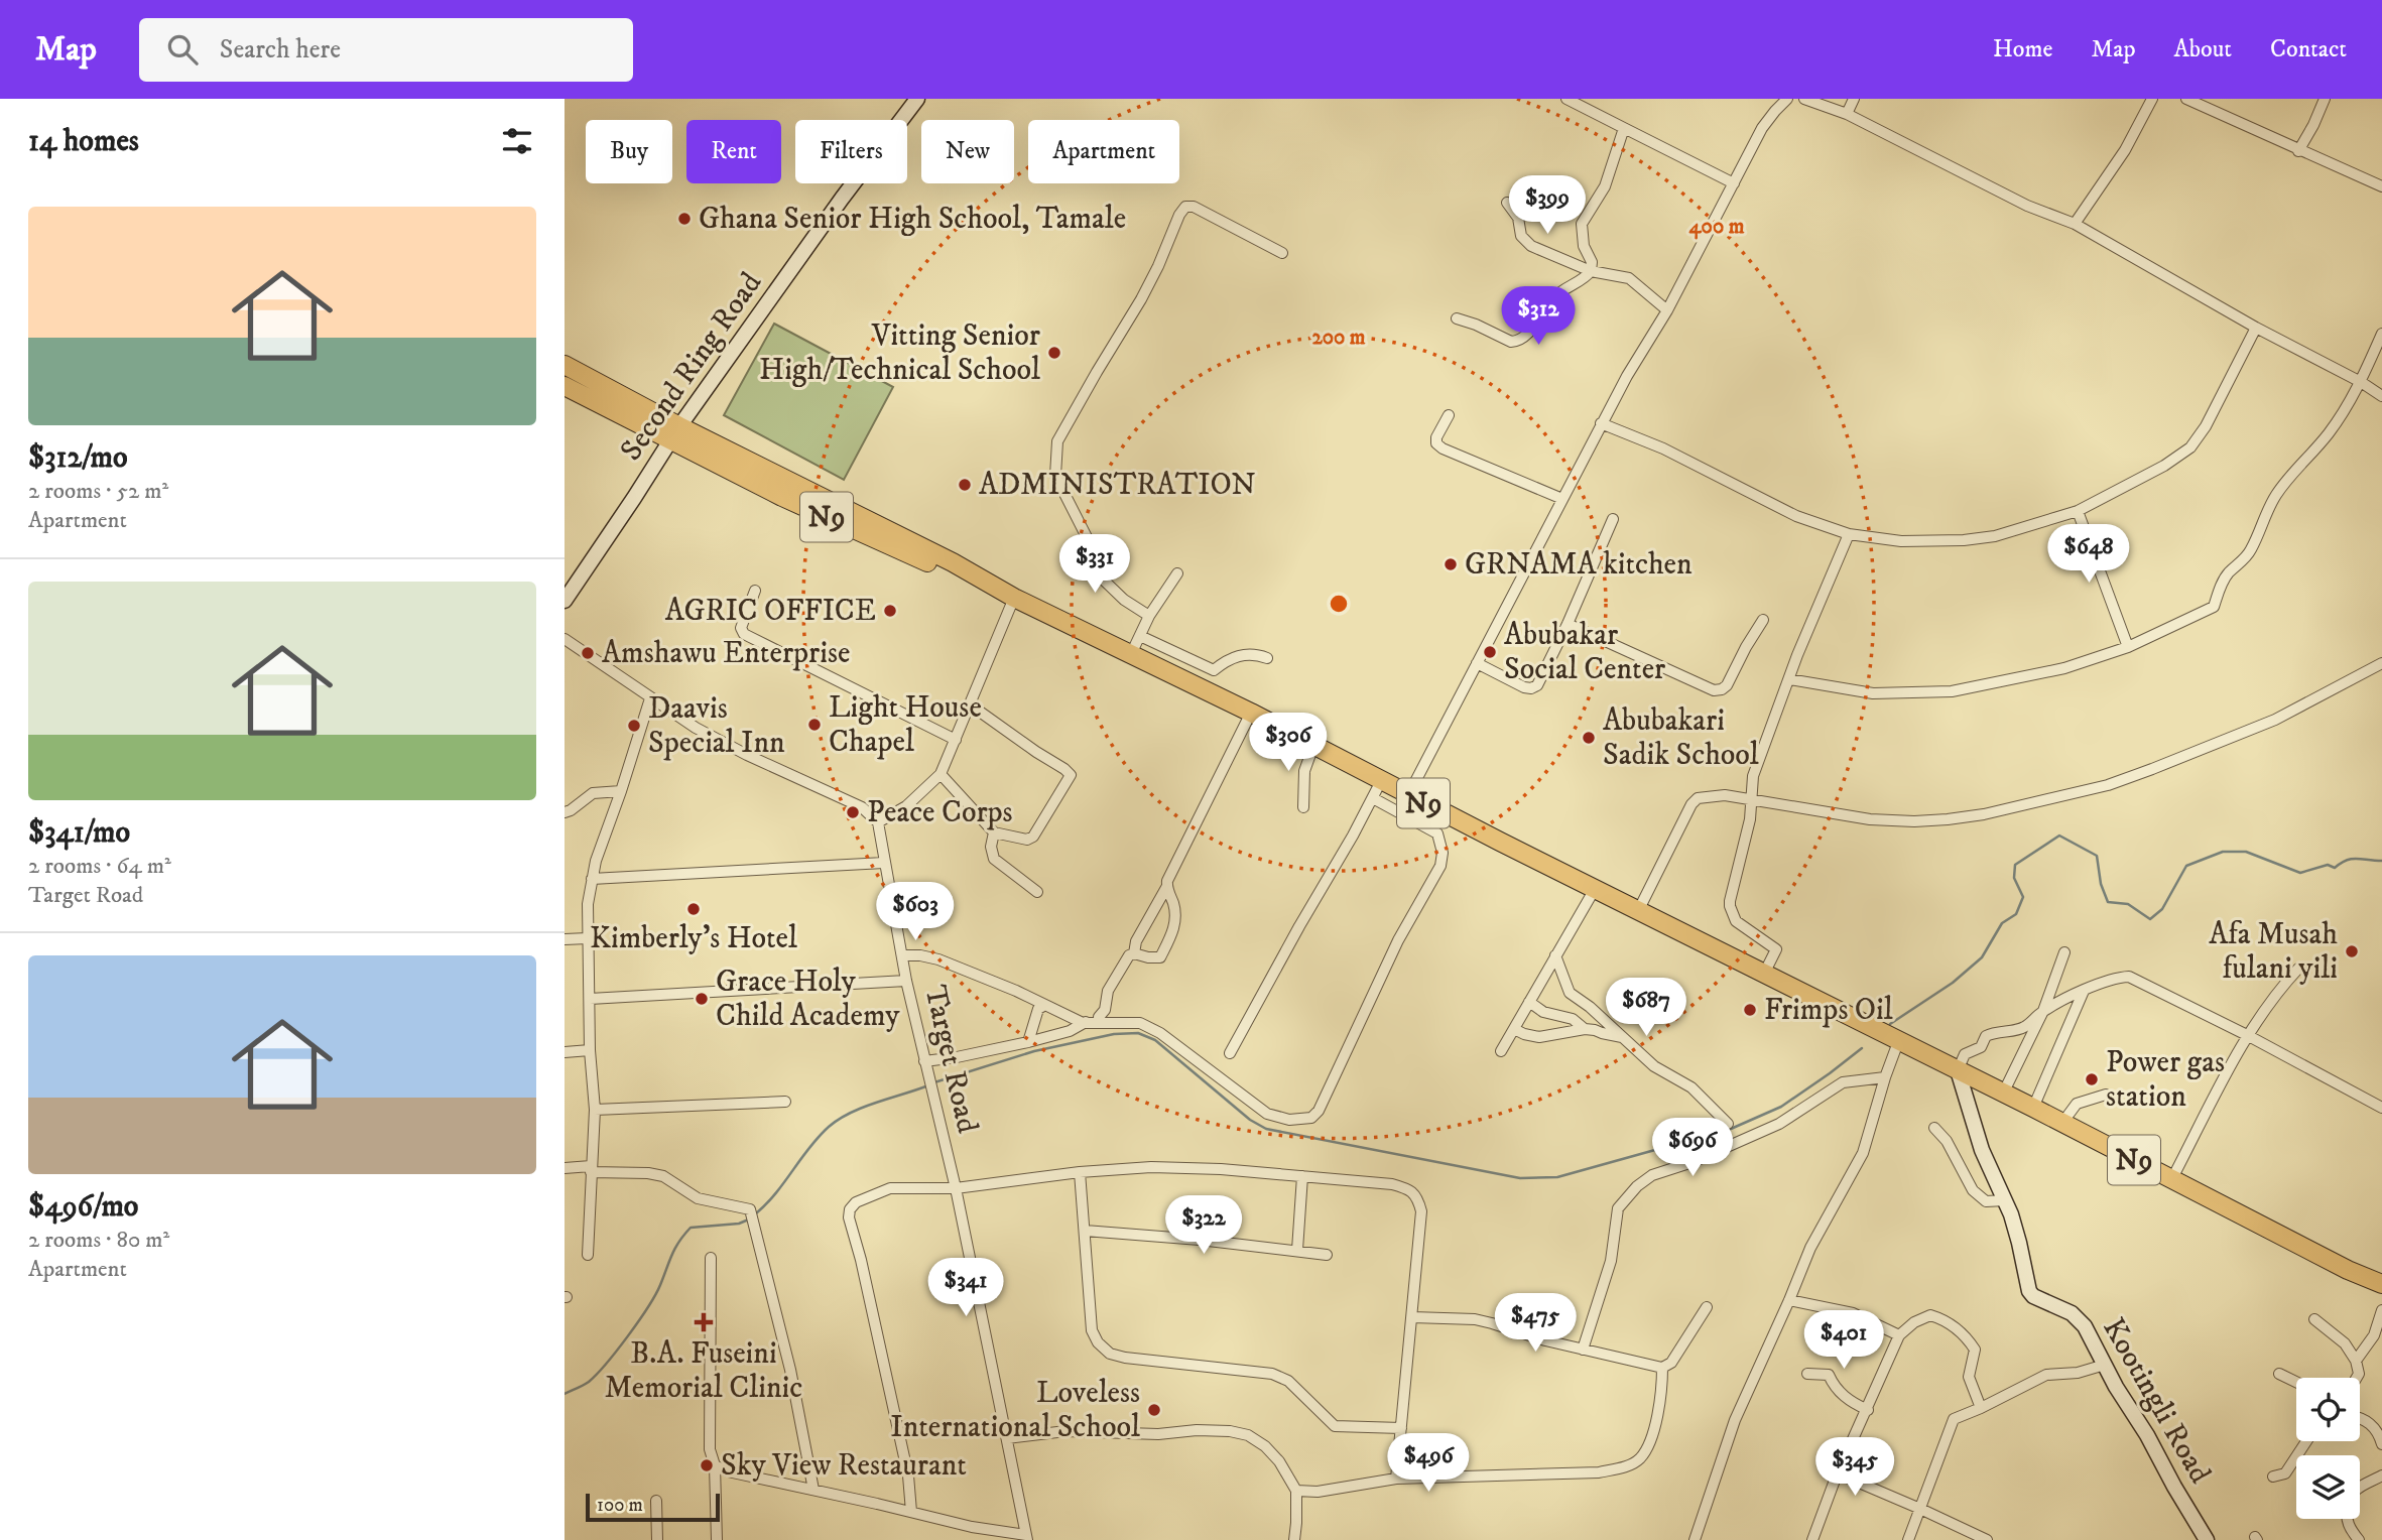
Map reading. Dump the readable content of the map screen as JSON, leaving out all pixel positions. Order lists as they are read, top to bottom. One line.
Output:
{"streets":{"highway":["N9"],"street":["Second Ring Road","Target Road","Kootingli Road"]},"crossings":[["Second Ring Road","N9"],["N9","Kootingli Road"]],"places":{"other":["Ghana Senior High School, Tamale","Vitting Senior High/Technical School","ADMINISTRATION","GRNAMA kitchen","AGRIC OFFICE","Abubakar Social Center","Amshawu Enterprise","Light House Chapel","Daavis Special Inn","Abubakari Sadik School","Peace Corps","Kimberly's Hotel","Afa Musah fulani yili","Grace Holy Child Academy","Frimps Oil","Power gas station","Loveless International School","Sky View Restaurant"],"health":["B.A. Fuseini Memorial Clinic"]},"scale_bar":"100 m","page":{"header":"Map","search":"Search here","nav":["Home","Map","About","Contact"],"heading":"14 homes","chip":["Buy","Rent","Filters","New","Apartment"],"price":["$399","$312","$648","$331","$306","$603","$687","$696","$322","$341","$475","$401","$496","$345"],"list":[{"name":"$312/mo","note":"2 rooms · 52 m² · Apartment"},{"name":"$341/mo","note":"2 rooms · 64 m² · Target Road"},{"name":"$496/mo","note":"2 rooms · 80 m² · Apartment"}],"scale":"100 m"},"rings":["400 m","200 m"]}
